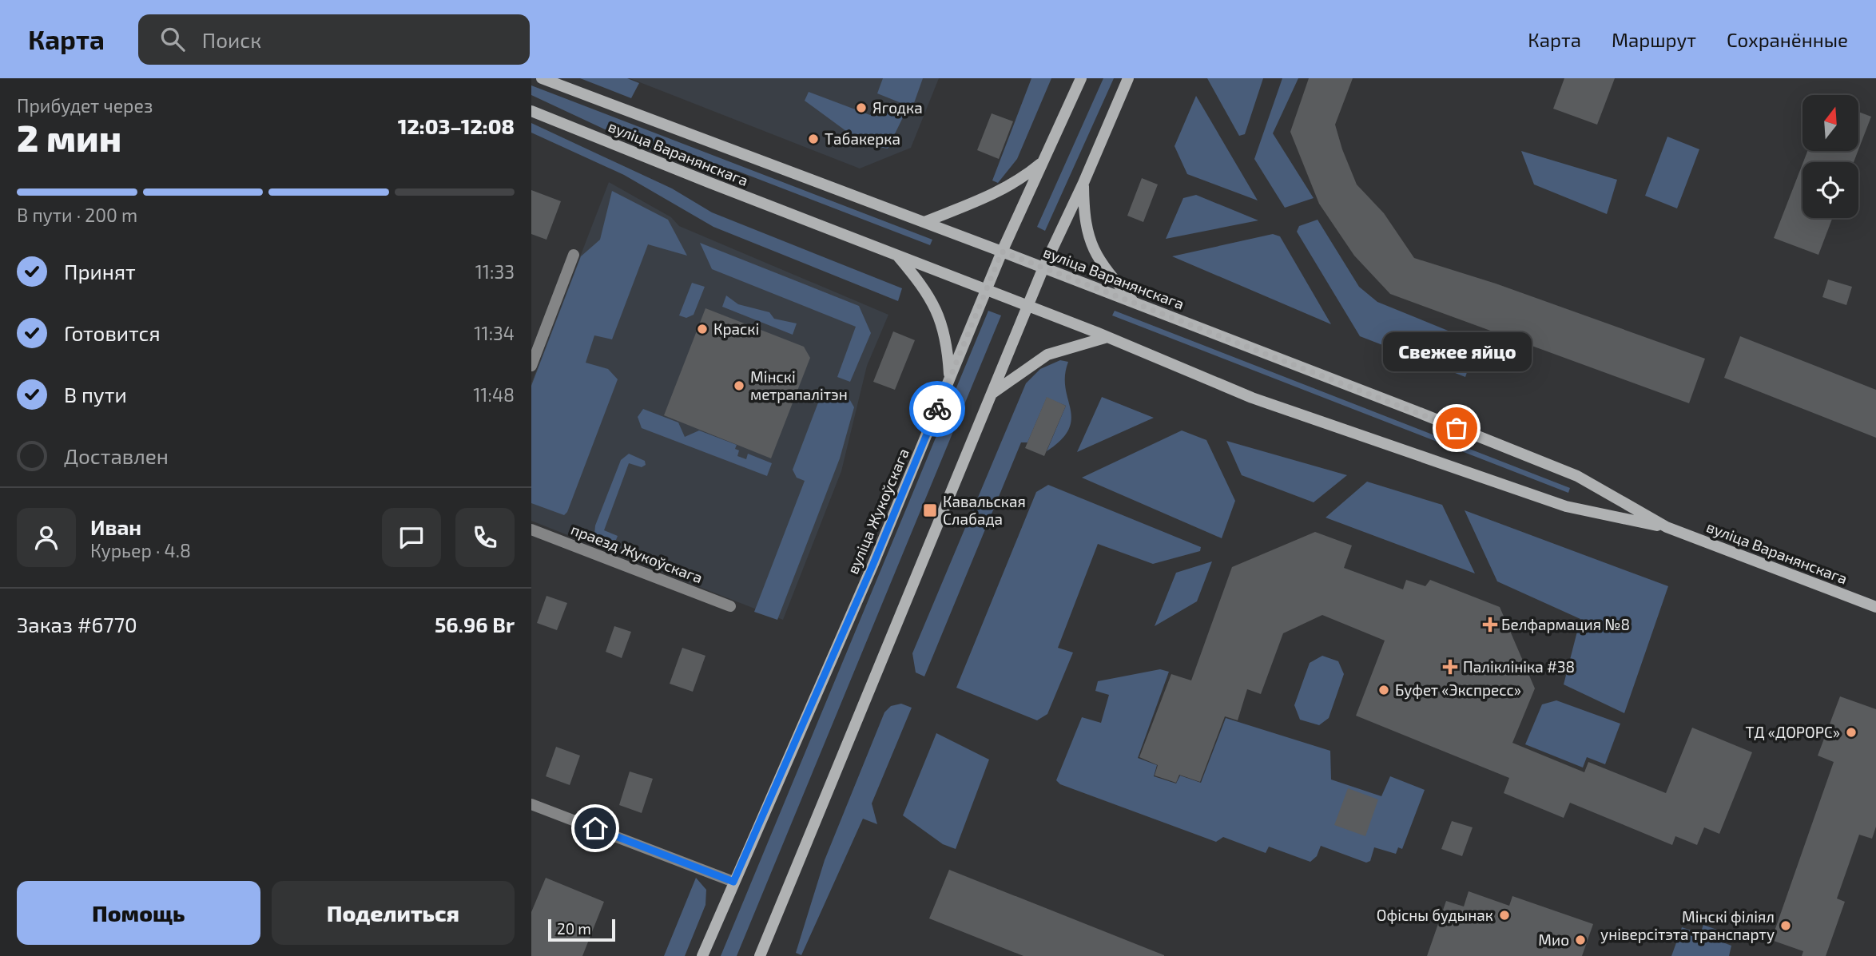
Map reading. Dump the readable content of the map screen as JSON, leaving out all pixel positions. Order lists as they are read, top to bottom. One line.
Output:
{"streets":{"main road":["вуліца Варанянскага","вуліца Жукоўскага"],"street":["праезд Жукоўскага"]},"crossings":[["вуліца Варанянскага","вуліца Жукоўскага"]],"places":{"other":["Ягодка","Табакерка","Краскі","Мінскі метрапалітэн","Свежее яйцо","Буфет «Экспресс»","ТД «ДОРОРС»","Офісны будынак","Мінскі філіял універсітэта транспарту","Мио"],"transit":["Кавальская Слабада"],"health":["Белфармация №8","Паліклініка #38"]},"scale_bar":"20 m","north":"top","page":{"header":"Карта","search":"Поиск","nav":["Карта","Маршрут","Сохранённые"],"heading":["2 мин","Прибудет через","12:03–12:08"],"panel":["Иван","Курьер · 4.8","Заказ #6770","56.96 Br"],"bar":"В пути · 200 m","list":[["Принят","11:33"],["Готовится","11:34"],["В пути","11:48"],"Доставлен"],"bubble":"Свежее яйцо","buttons":["Помощь","Поделиться"],"scale":"20 m"}}
